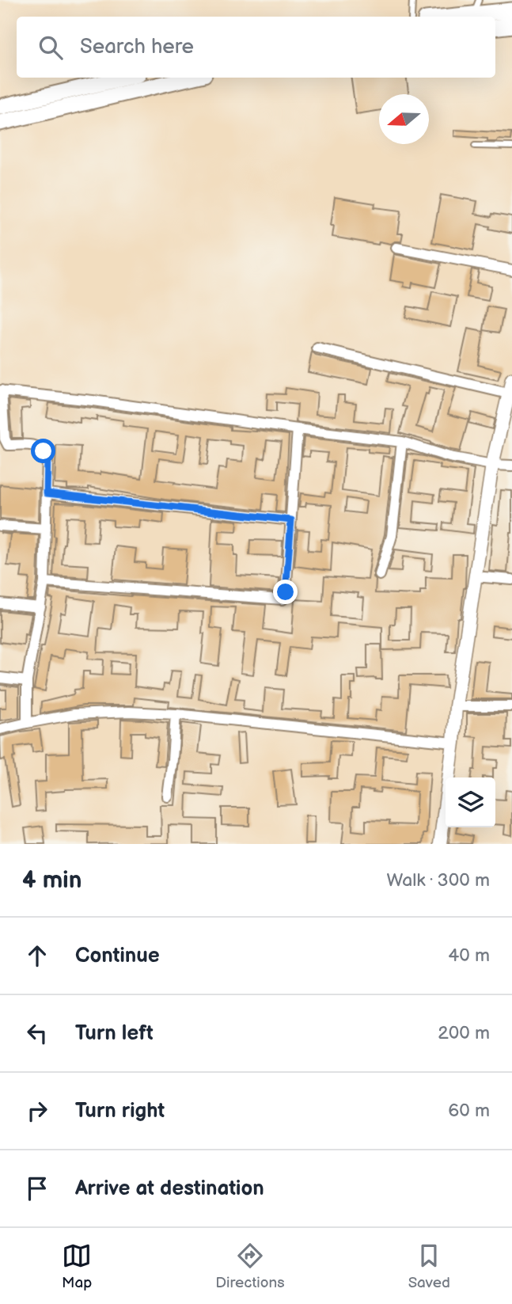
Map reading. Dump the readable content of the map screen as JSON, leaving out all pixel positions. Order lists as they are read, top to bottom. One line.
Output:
{"north":"left","page":{"search":"Search here","heading":["4 min","Walk · 300 m"],"list":[["Continue","40 m"],["Turn left","200 m"],["Turn right","60 m"],"Arrive at destination"],"nav":["Map","Directions","Saved"]}}
